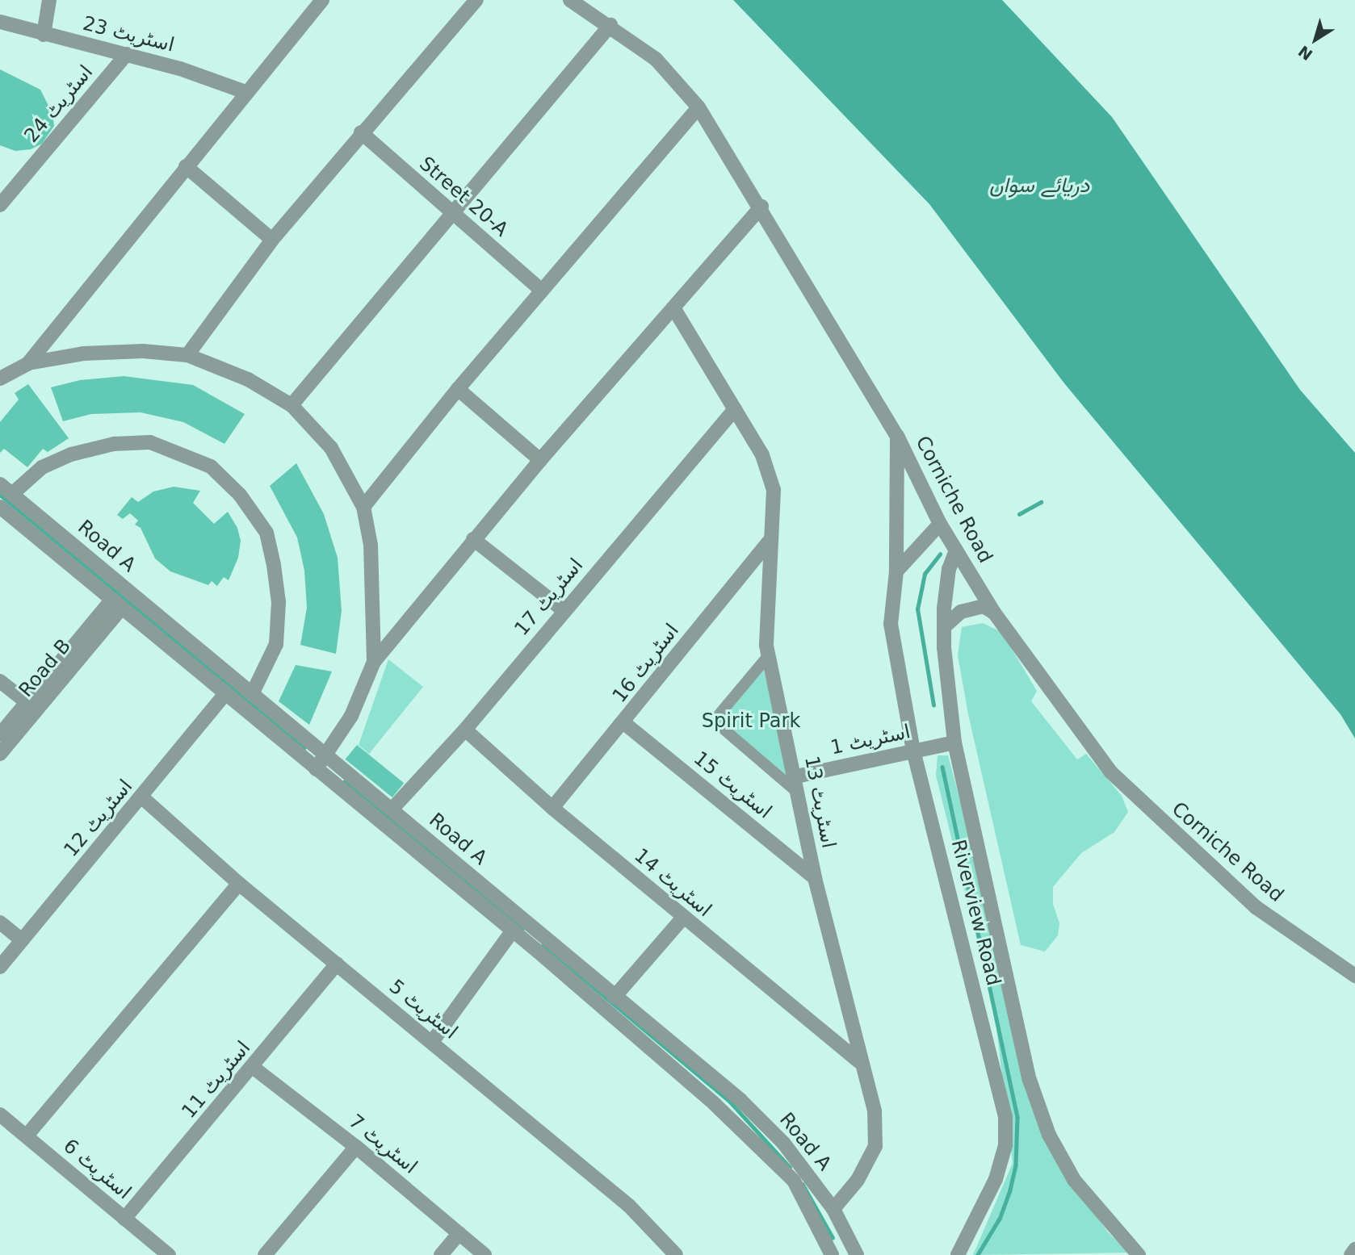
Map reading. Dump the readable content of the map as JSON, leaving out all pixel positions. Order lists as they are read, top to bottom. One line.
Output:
{"streets":{"street":["اسٹریٹ 23","اسٹریٹ 24","Street 20-A","Corniche Road","Road A","اسٹریٹ 17","اسٹریٹ 16","Road B","اسٹریٹ 1","اسٹریٹ 15","اسٹریٹ 13","اسٹریٹ 12","اسٹریٹ 14","Riverview Road","اسٹریٹ 5","اسٹریٹ 11","اسٹریٹ 7","اسٹریٹ 6"]},"crossings":[["اسٹریٹ 23","اسٹریٹ 24"],["Corniche Road","Riverview Road"],["Road A","اسٹریٹ 17"],["Road A","Road B"],["Road A","اسٹریٹ 13"],["Road A","اسٹریٹ 12"],["اسٹریٹ 17","اسٹریٹ 13"],["اسٹریٹ 17","اسٹریٹ 14"],["اسٹریٹ 16","اسٹریٹ 15"],["اسٹریٹ 16","اسٹریٹ 13"],["اسٹریٹ 16","اسٹریٹ 14"],["اسٹریٹ 1","اسٹریٹ 13"],["اسٹریٹ 1","Riverview Road"],["اسٹریٹ 15","اسٹریٹ 13"],["اسٹریٹ 13","اسٹریٹ 14"],["اسٹریٹ 12","اسٹریٹ 5"],["اسٹریٹ 5","اسٹریٹ 11"],["اسٹریٹ 11","اسٹریٹ 7"],["اسٹریٹ 11","اسٹریٹ 6"]],"water":["دریائے سواں"],"parks":["Spirit Park"],"north":"bottom left"}
